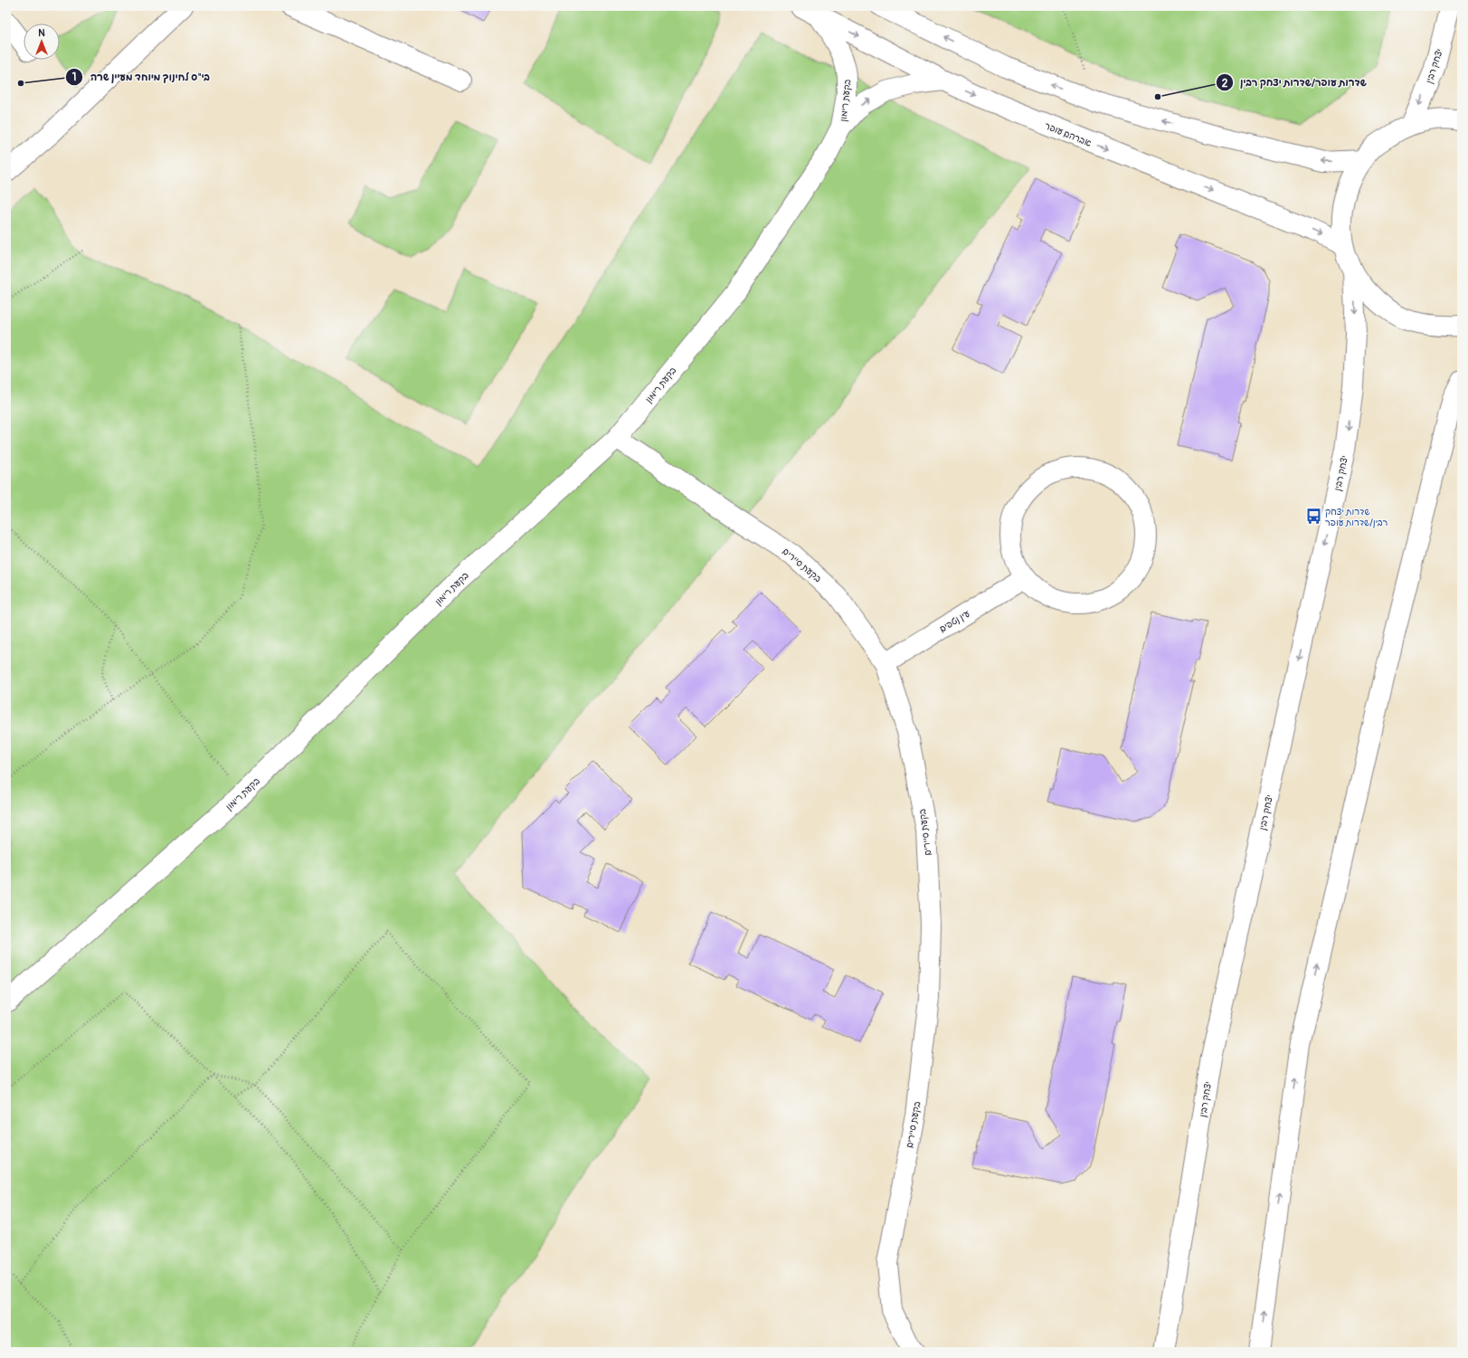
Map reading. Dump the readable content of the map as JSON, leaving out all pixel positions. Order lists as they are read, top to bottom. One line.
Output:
{"streets":{"street":["יצחק רבין","בקעת רימון","אברהם עופר","בקעת סיירים","עין נטפים"]},"crossings":[["בקעת רימון","אברהם עופר"],["בקעת רימון","בקעת סיירים"],["בקעת סיירים","עין נטפים"]],"places":{"other":["בי\"ס לחינוך מיוחד מעיין שרה","שדרות עופר/שדרות יצחק רבין"],"bus stop":["שדרות יצחק רבין/שדרות עופר"]},"north":"top"}
